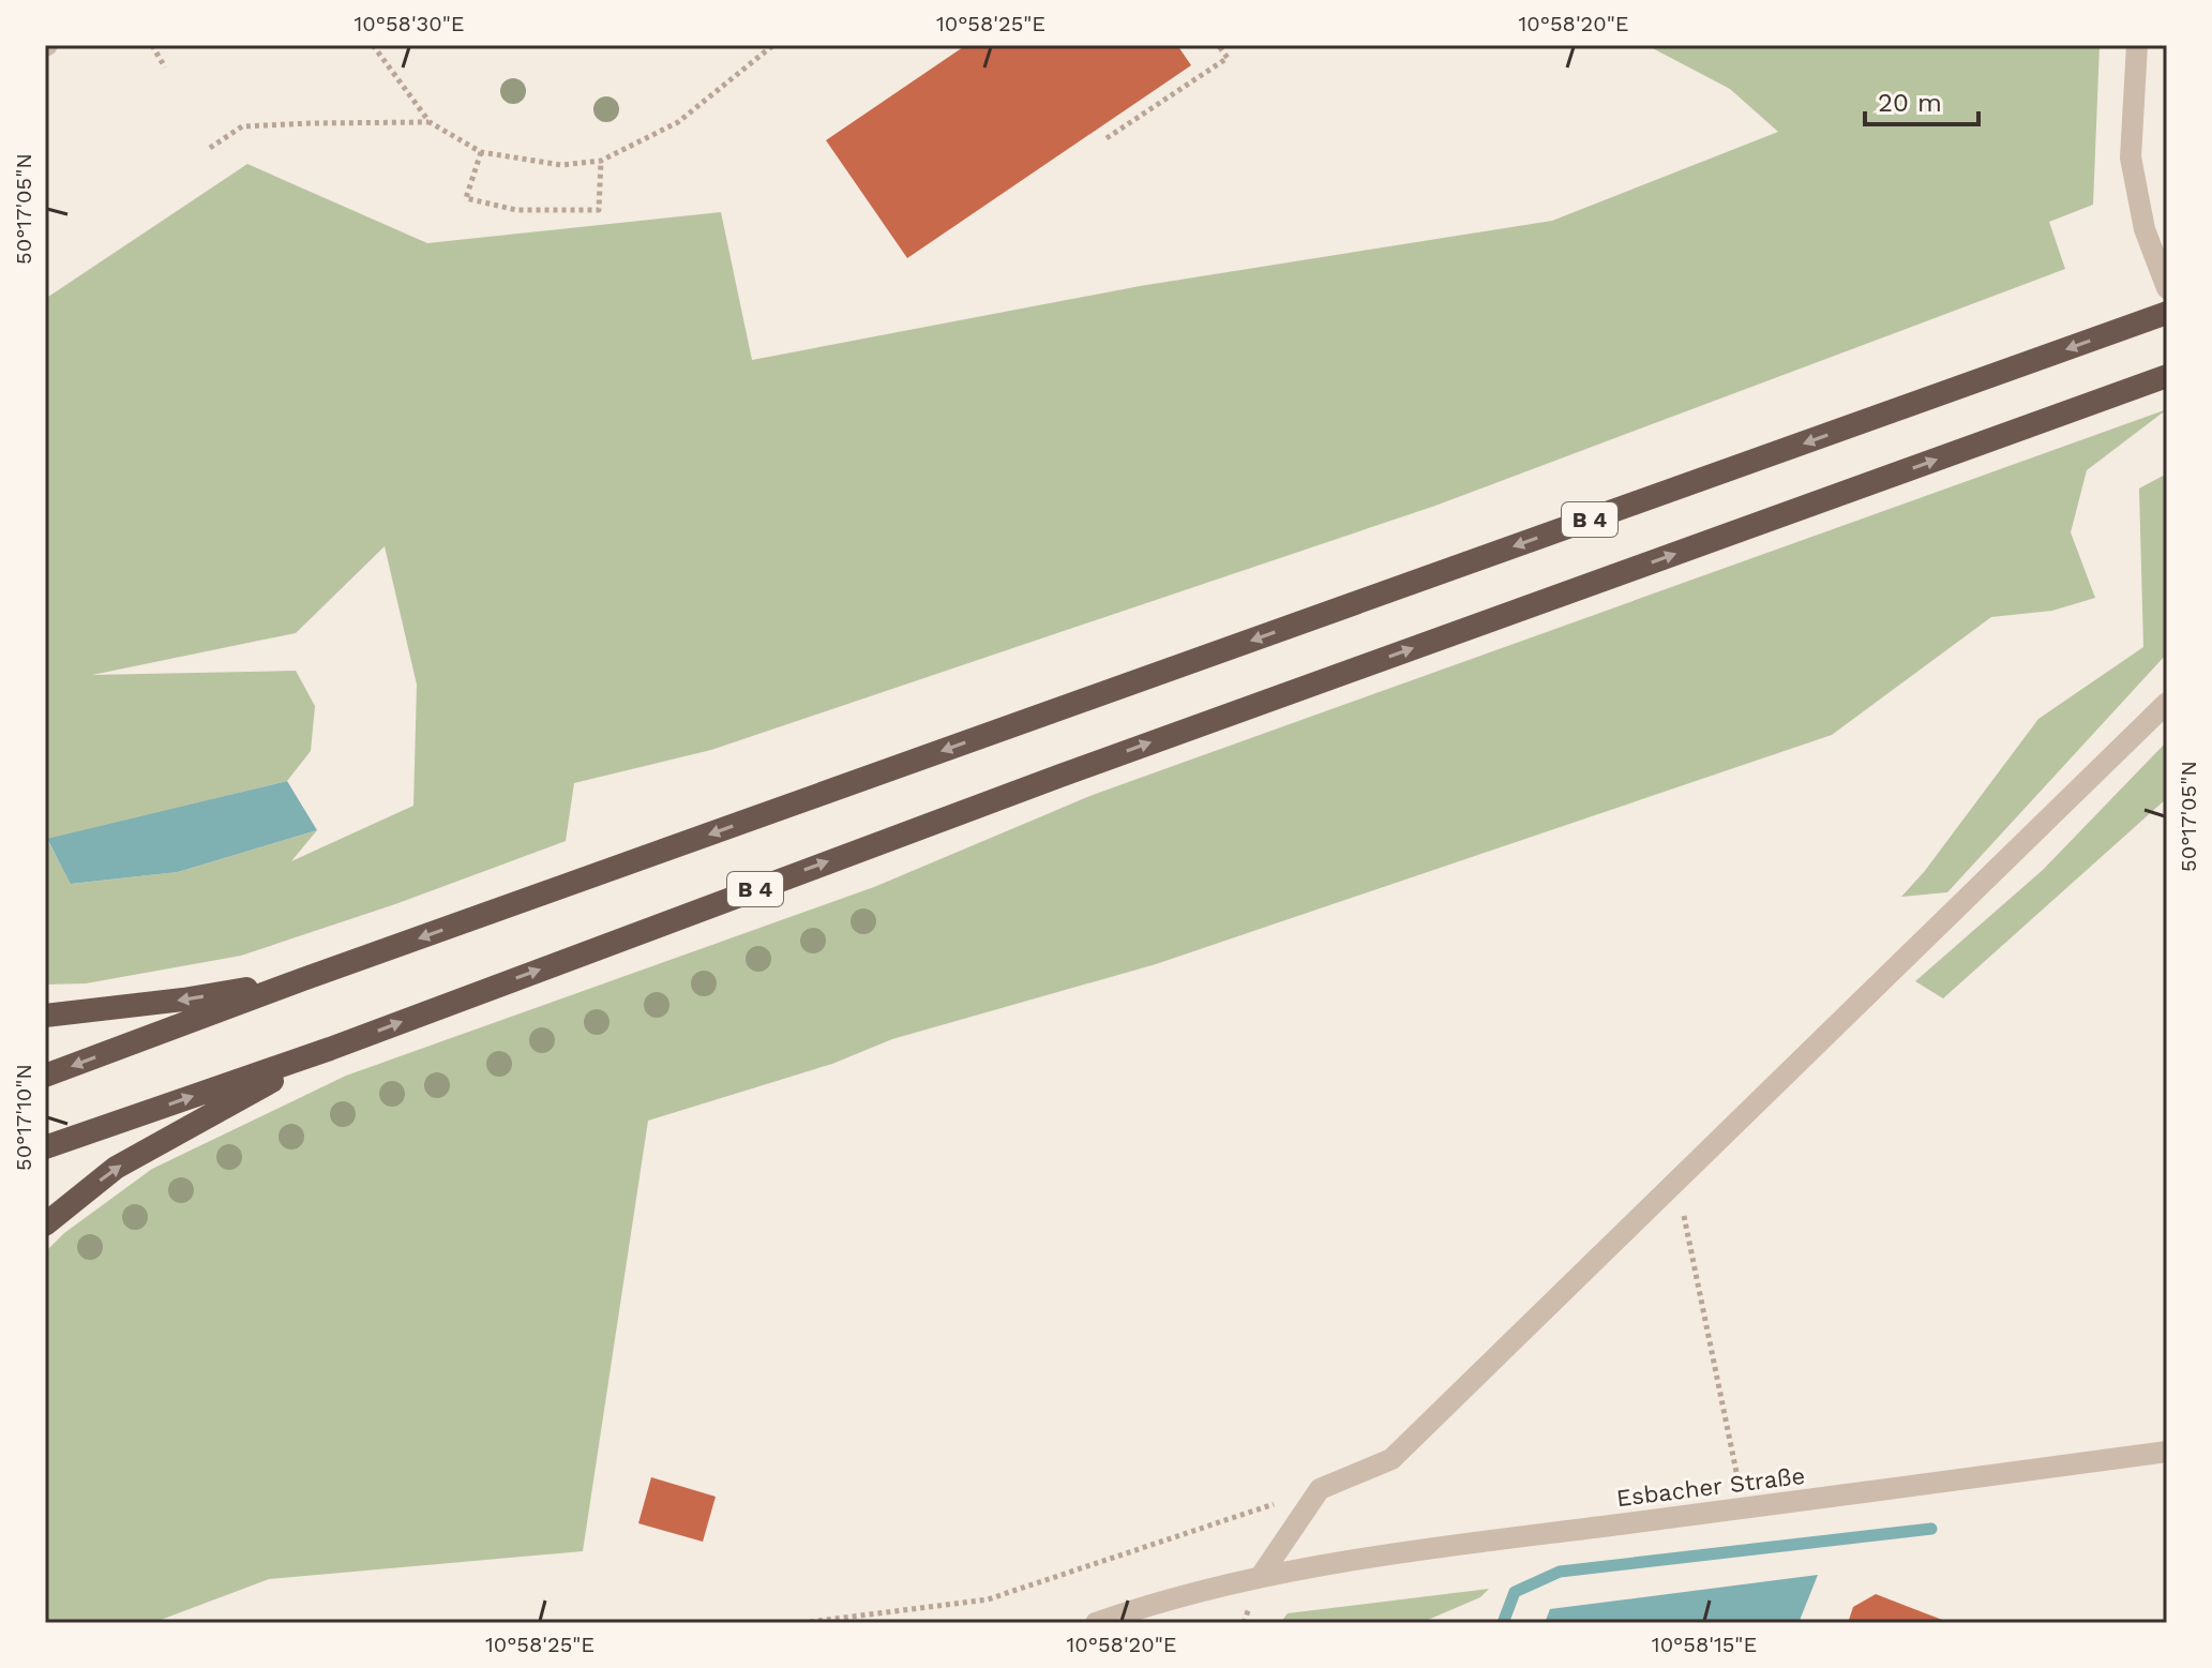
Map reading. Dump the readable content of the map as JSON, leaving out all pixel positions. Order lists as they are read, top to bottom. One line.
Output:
{"streets":{"highway":["B 4"],"street":["Esbacher Straße"]},"scale_bar":"20 m","coordinates":["10°58'30\"E","10°58'25\"E","10°58'20\"E","50°17'05\"N","50°17'10\"N","10°58'15\"E"]}
